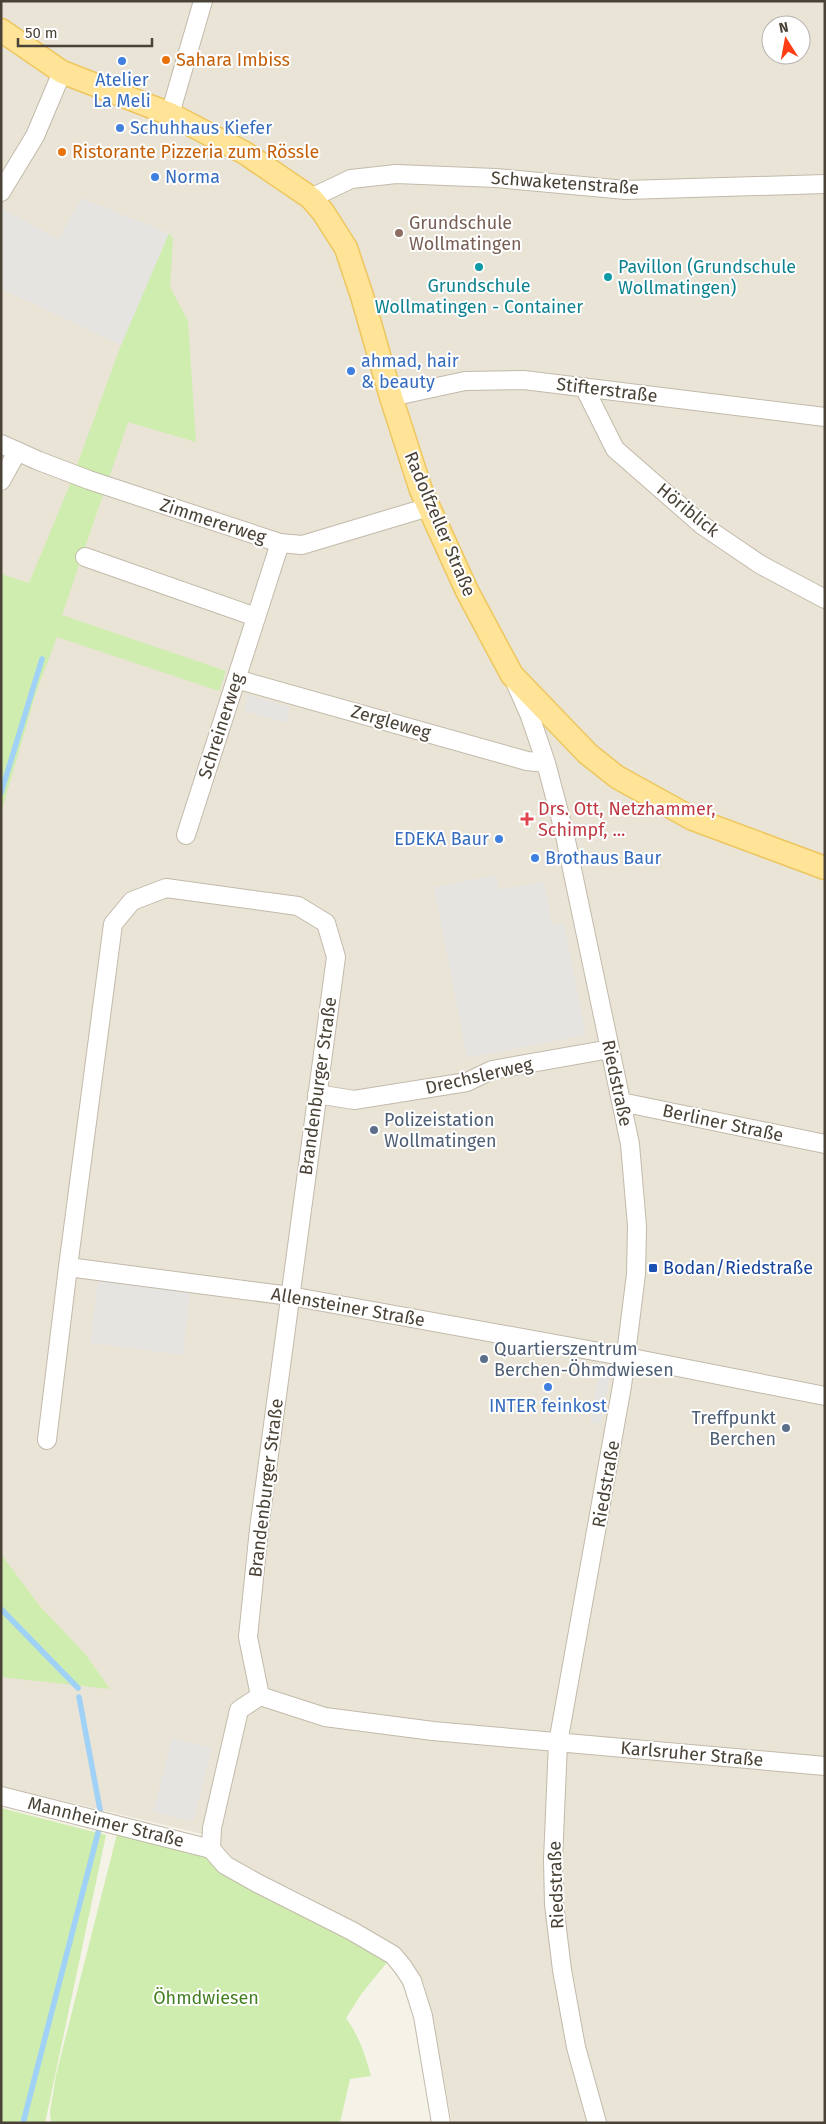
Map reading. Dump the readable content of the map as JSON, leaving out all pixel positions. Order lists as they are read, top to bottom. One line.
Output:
{"streets":{"main road":["Radolfzeller Straße"],"street":["Schwaketenstraße","Stifterstraße","Höriblick","Zimmererweg","Zergleweg","Schreinerweg","Drechslerweg","Riedstraße","Brandenburger Straße","Berliner Straße","Allensteiner Straße","Karlsruher Straße","Mannheimer Straße"]},"crossings":[["Schwaketenstraße","Radolfzeller Straße"],["Stifterstraße","Höriblick"],["Stifterstraße","Radolfzeller Straße"],["Zimmererweg","Radolfzeller Straße"],["Zimmererweg","Schreinerweg"],["Radolfzeller Straße","Riedstraße"],["Zergleweg","Schreinerweg"],["Zergleweg","Riedstraße"],["Drechslerweg","Riedstraße"],["Drechslerweg","Brandenburger Straße"],["Riedstraße","Berliner Straße"],["Riedstraße","Allensteiner Straße"],["Riedstraße","Karlsruher Straße"],["Brandenburger Straße","Allensteiner Straße"]],"parks":["Öhmdwiesen"],"places":{"other":["Sahara Imbiss","Atelier La Meli","Schuhhaus Kiefer","Ristorante Pizzeria zum Rössle","Norma","Grundschule Wollmatingen","Grundschule Wollmatingen - Container","Pavillon (Grundschule Wollmatingen)","ahmad, hair & beauty","EDEKA Baur","Brothaus Baur","Polizeistation Wollmatingen","Quartierszentrum Berchen-Öhmdwiesen","INTER feinkost","Treffpunkt Berchen"],"health":["Drs. Ott, Netzhammer, Schimpf, ..."],"transit":["Bodan/Riedstraße"]},"scale_bar":"50 m","north":"top"}
